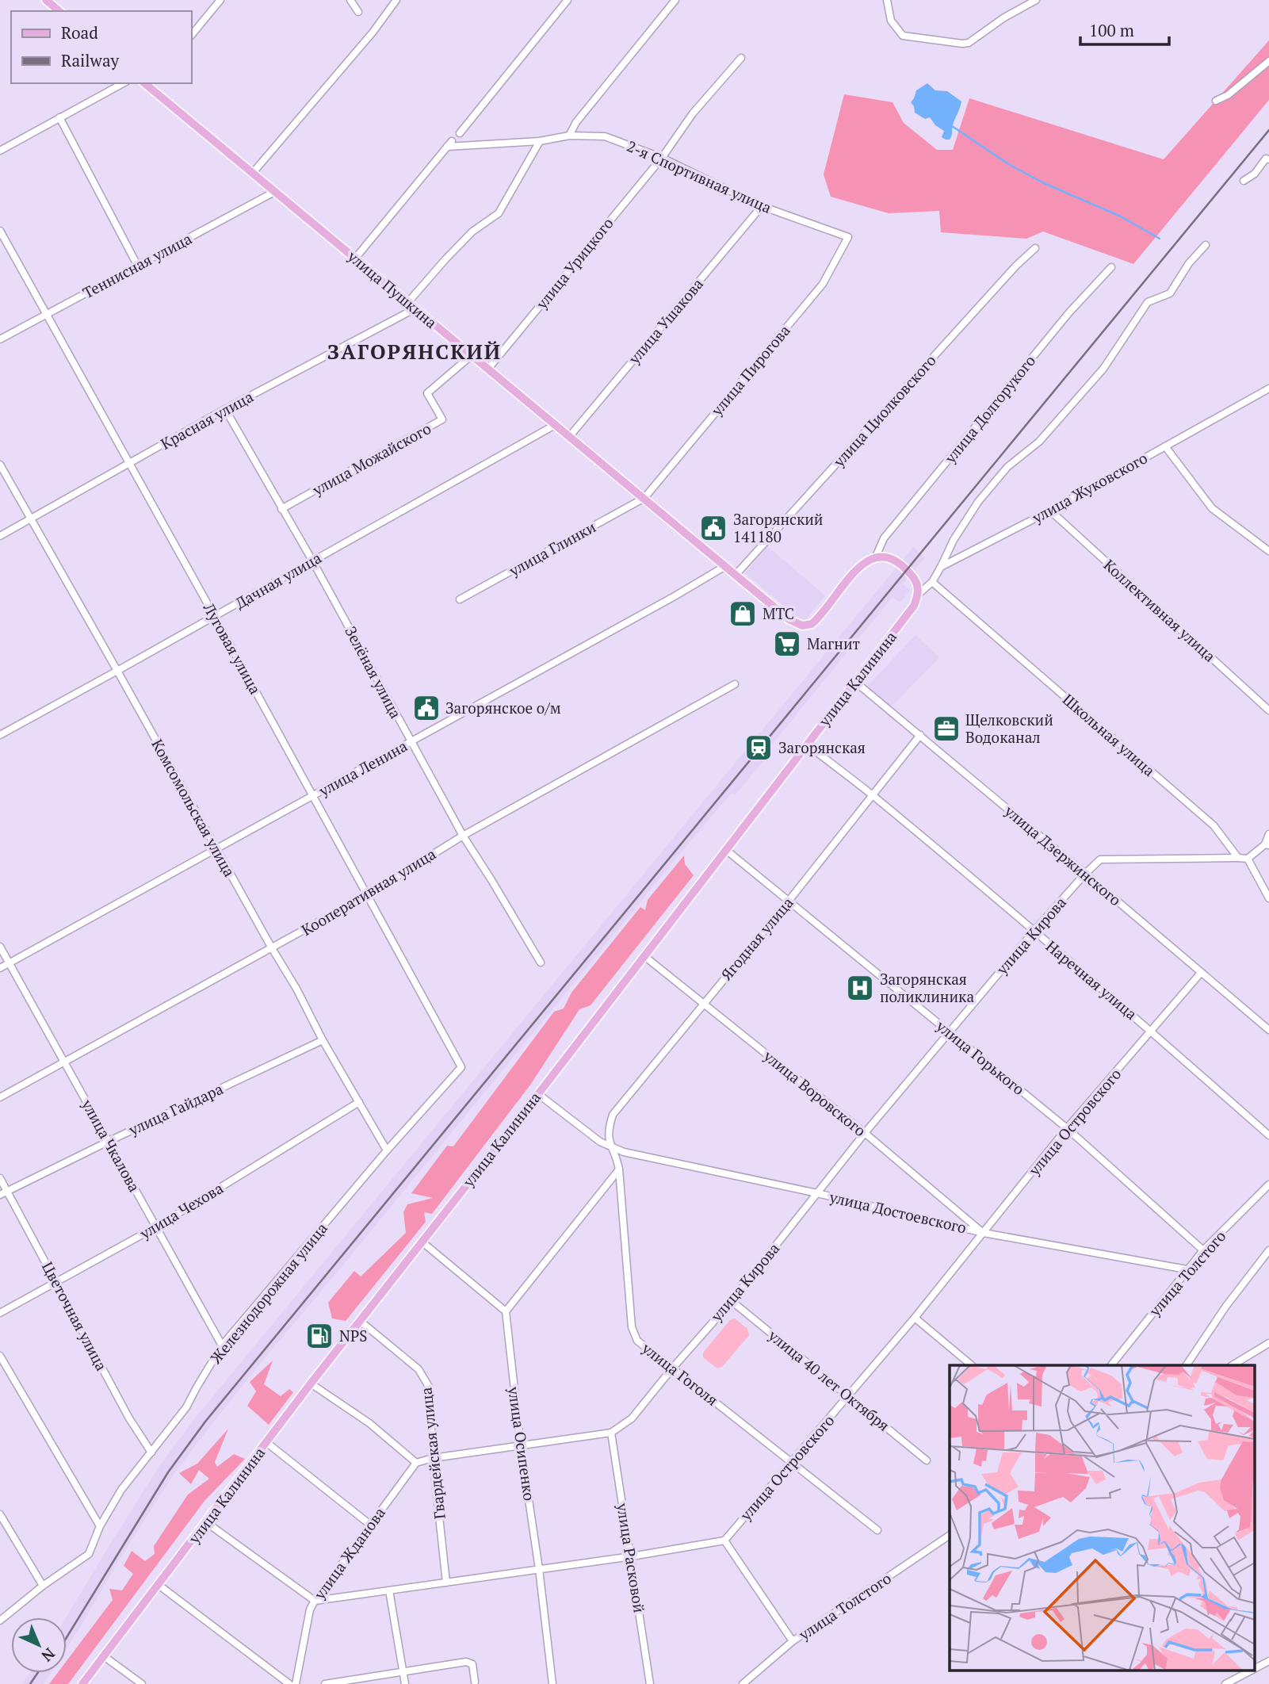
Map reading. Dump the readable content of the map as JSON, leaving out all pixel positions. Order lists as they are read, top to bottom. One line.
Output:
{"streets":{"main road":["улица Пушкина","улица Калинина"],"street":["2-я Спортивная улица","улица Урицкого","Теннисная улица","улица Ушакова","улица Пирогова","улица Долгорукого","улица Циолковского","Красная улица","улица Можайского","улица Жуковского","улица Глинки","Дачная улица","Коллективная улица","Луговая улица","Зелёная улица","Школьная улица","улица Ленина","Комсомольская улица","улица Дзержинского","Кооперативная улица","улица Кирова","Ягодная улица","Наречная улица","улица Горького","улица Воровского","улица Гайдара","улица Островского","улица Чкалова","улица Чехова","улица Достоевского","улица Толстого","Железнодорожная улица","Цветочная улица","улица Гоголя","улица 40 лет Октября","улица Осипенко","Гвардейская улица","улица Жданова","улица Расковой"]},"crossings":[["2-я Спортивная улица","улица Урицкого"],["2-я Спортивная улица","улица Пушкина"],["2-я Спортивная улица","улица Ушакова"],["2-я Спортивная улица","улица Пирогова"],["улица Урицкого","улица Пушкина"],["Теннисная улица","улица Пушкина"],["Теннисная улица","Луговая улица"],["улица Пушкина","улица Ушакова"],["улица Пушкина","улица Пирогова"],["улица Пушкина","улица Долгорукого"],["улица Пушкина","улица Циолковского"],["улица Пушкина","Красная улица"],["улица Пушкина","улица Можайского"],["улица Пушкина","улица Глинки"],["улица Пушкина","Дачная улица"],["улица Пушкина","улица Ленина"],["улица Пирогова","улица Глинки"],["Красная улица","Луговая улица"],["Красная улица","Зелёная улица"],["Красная улица","Комсомольская улица"],["улица Можайского","Зелёная улица"],["улица Жуковского","Коллективная улица"],["Дачная улица","Луговая улица"],["Дачная улица","Зелёная улица"],["Дачная улица","Комсомольская улица"],["Луговая улица","улица Ленина"],["Луговая улица","Кооперативная улица"],["Луговая улица","Железнодорожная улица"],["Зелёная улица","улица Ленина"],["Зелёная улица","Кооперативная улица"],["улица Калинина","улица Дзержинского"],["улица Калинина","Наречная улица"],["улица Калинина","улица Горького"],["улица Калинина","улица Воровского"],["улица Калинина","улица Достоевского"],["улица Калинина","Гвардейская улица"],["Школьная улица","улица Кирова"],["улица Ленина","Комсомольская улица"],["улица Ленина","улица Чкалова"],["Комсомольская улица","Кооперативная улица"],["Комсомольская улица","улица Гайдара"],["Комсомольская улица","улица Чехова"],["Комсомольская улица","Железнодорожная улица"],["улица Дзержинского","улица Кирова"],["улица Дзержинского","Ягодная улица"],["улица Дзержинского","улица Островского"],["Кооперативная улица","улица Чкалова"],["улица Кирова","Наречная улица"],["улица Кирова","улица Горького"],["улица Кирова","улица Воровского"],["улица Кирова","улица Достоевского"],["улица Кирова","улица Гоголя"],["улица Кирова","улица 40 лет Октября"],["улица Кирова","улица Осипенко"],["улица Кирова","Гвардейская улица"],["улица Кирова","улица Жданова"],["улица Кирова","улица Расковой"],["Ягодная улица","Наречная улица"],["Ягодная улица","улица Горького"],["Ягодная улица","улица Воровского"],["Ягодная улица","улица Достоевского"],["Ягодная улица","улица Гоголя"],["Наречная улица","улица Островского"],["улица Горького","улица Островского"],["улица Горького","улица Толстого"],["улица Воровского","улица Островского"],["улица Воровского","улица Достоевского"],["улица Гайдара","улица Чкалова"],["улица Гайдара","Цветочная улица"],["улица Островского","улица Достоевского"],["улица Островского","улица Гоголя"],["улица Островского","улица 40 лет Октября"],["улица Чкалова","улица Чехова"],["улица Чкалова","Железнодорожная улица"],["улица Чехова","Цветочная улица"],["улица Достоевского","улица Толстого"],["улица Достоевского","улица Гоголя"],["Железнодорожная улица","Цветочная улица"]],"districts":["ЗАГОРЯНСКИЙ"],"places":{"public building":["Загорянский 141180","Загорянское о/м"],"shop":["МТС"],"supermarket":["Магнит"],"office":["Щелковский Водоканал"],"station":["Загорянская"],"hospital":["Загорянская поликлиника"],"fuel station":["NPS"]},"legend":["Road","Railway"],"scale_bar":"100 m","north":"bottom right"}
